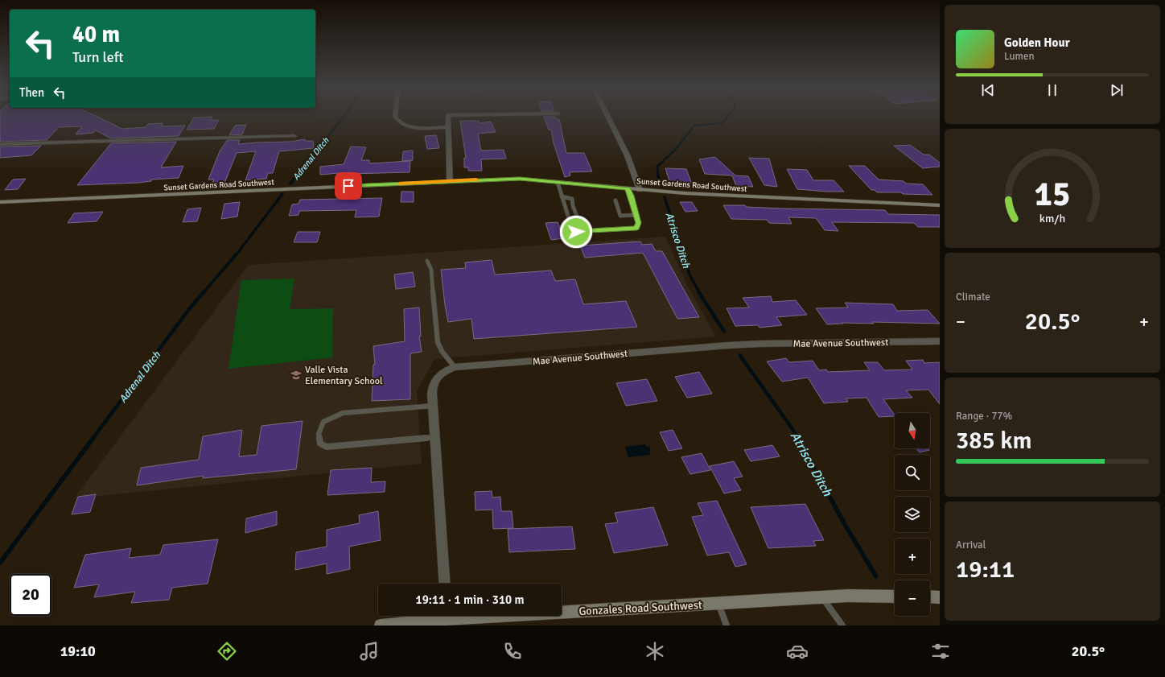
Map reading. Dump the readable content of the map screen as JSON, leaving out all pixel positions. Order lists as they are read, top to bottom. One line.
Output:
{"streets":{"street":["Sunset Gardens Road Southwest","Mae Avenue Southwest","Gonzales Road Southwest"]},"water":["Adrenal Ditch","Atrisco Ditch"],"places":{"school or university":["Valle Vista Elementary School"]},"north":"bottom","page":{"turn":["40 m","Turn left"],"song":["Golden Hour","Lumen"],"then":"Then","tile":["Climate",["Range · 77%","385 km"],["Arrival","19:11"]],"heat":["−","20.5°","+"],"map_buttons":["+","−"],"limit":"20","trip":"19:11 · 1 min · 310 m","tabs":["19:10","20.5°"],"gauge":["15","km/h"]}}
